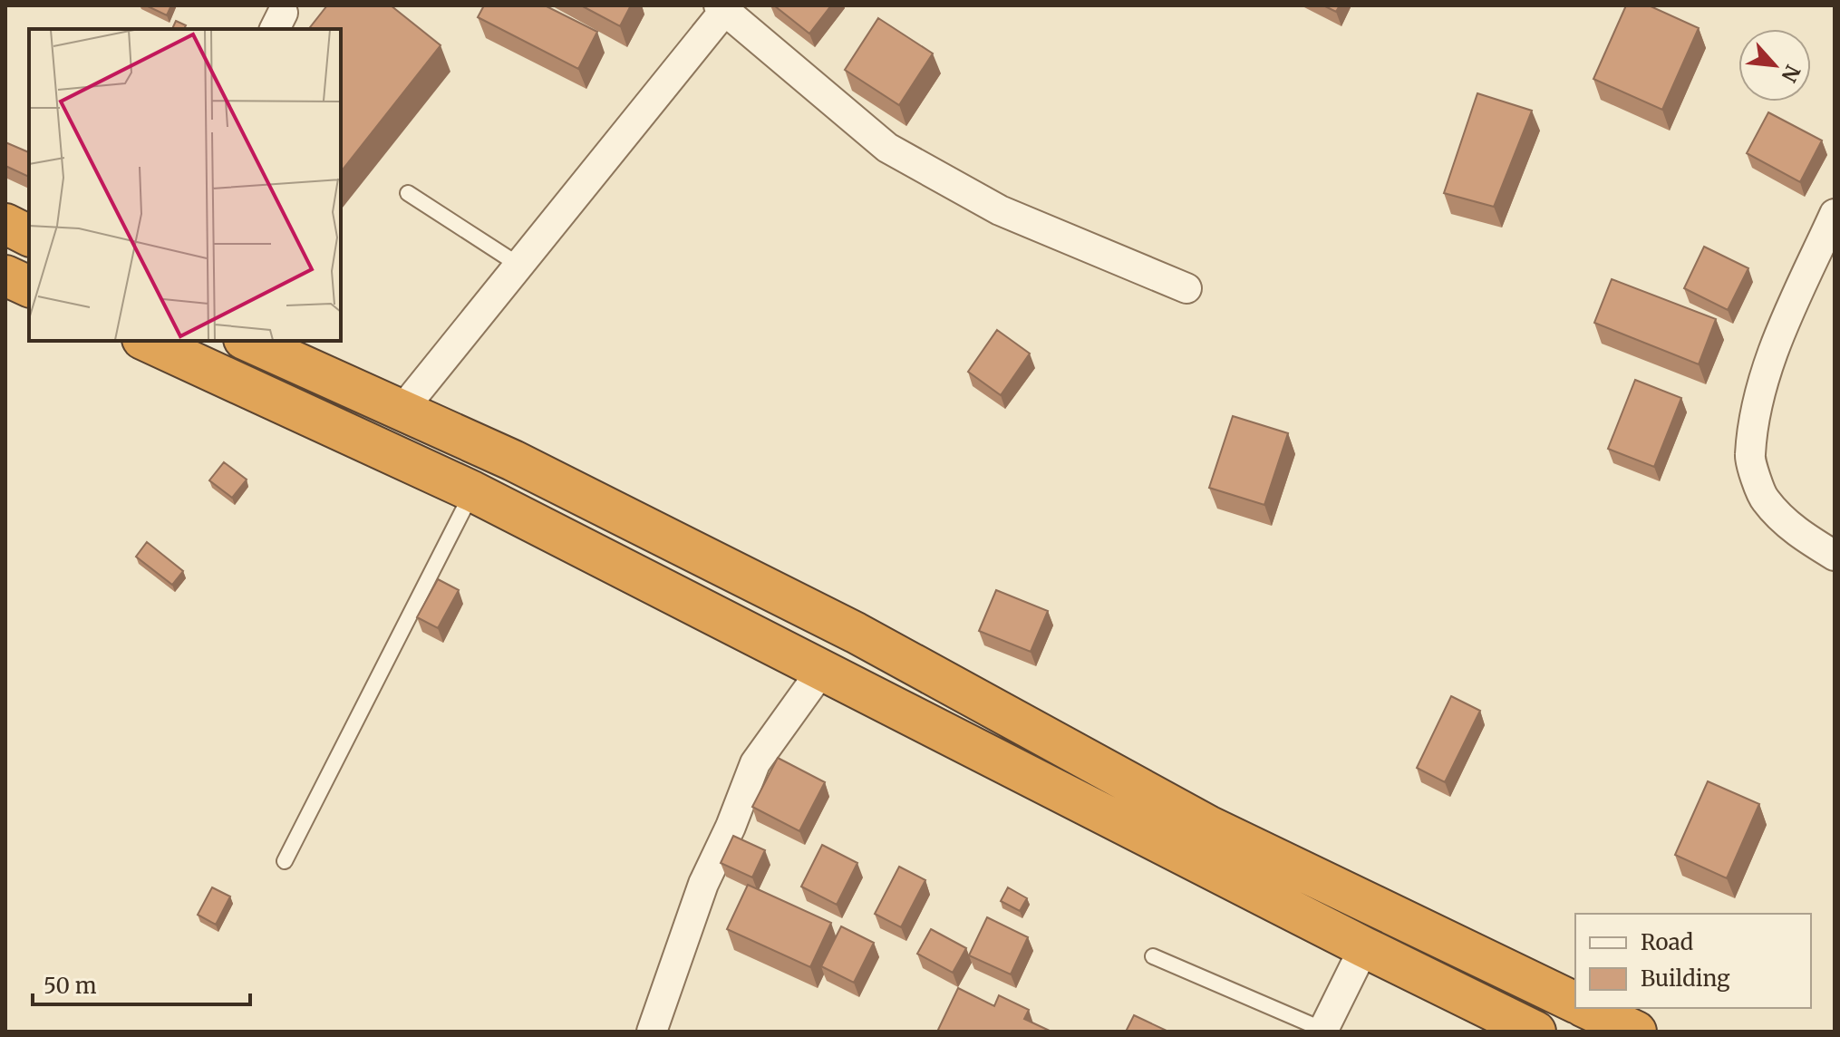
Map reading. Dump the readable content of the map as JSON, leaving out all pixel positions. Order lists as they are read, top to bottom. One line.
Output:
{"legend":["Road","Building"],"scale_bar":"50 m","north":"bottom right"}
